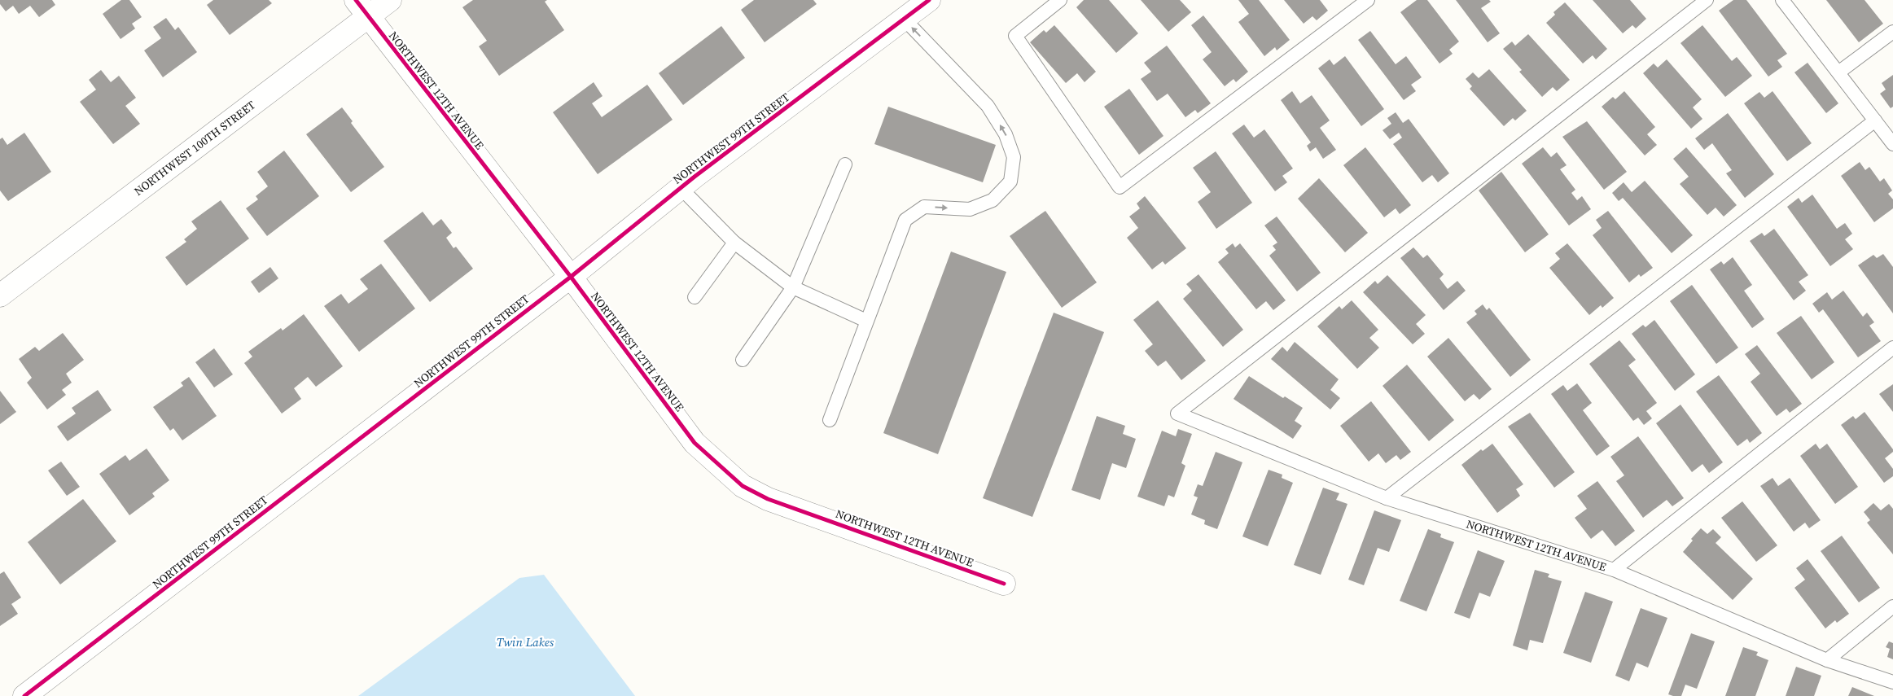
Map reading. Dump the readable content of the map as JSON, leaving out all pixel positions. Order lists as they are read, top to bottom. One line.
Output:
{"streets":{"street":["NORTHWEST 12TH AVENUE","NORTHWEST 99TH STREET","NORTHWEST 100TH STREET"]},"crossings":[["NORTHWEST 12TH AVENUE","NORTHWEST 99TH STREET"],["NORTHWEST 12TH AVENUE","NORTHWEST 100TH STREET"]],"water":["Twin Lakes"]}
